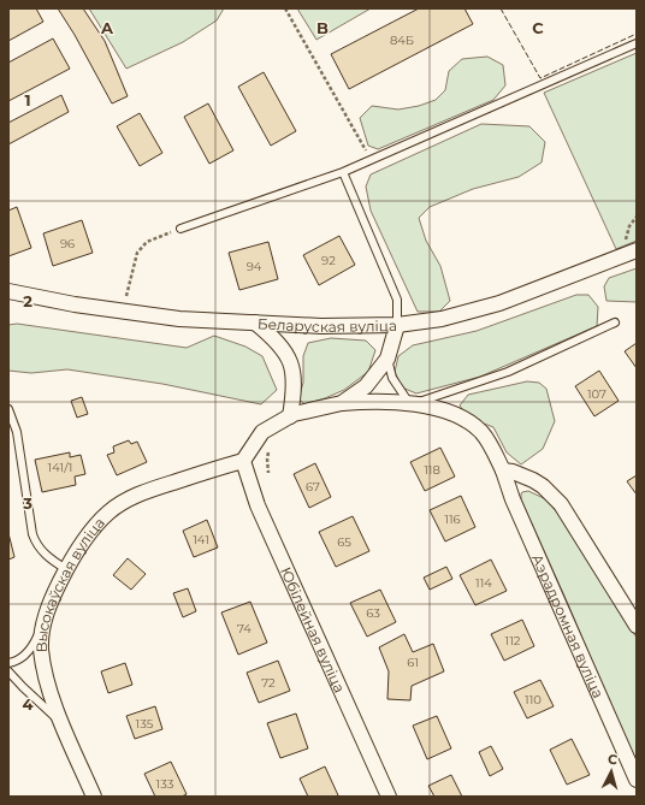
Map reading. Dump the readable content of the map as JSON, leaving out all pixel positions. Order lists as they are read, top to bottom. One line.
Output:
{"streets":{"street":["Беларуская вуліца","Высокаўская вуліца","Аэрадромная вуліца","Юбілейная вуліца"]},"crossings":[["Высокаўская вуліца","Юбілейная вуліца"]],"house_numbers":["84Б","96","92","94","107","141/1","118","67","116","141","65","114","63","74","112","61","72","110","135","133"],"north":"top","grid":{"columns":["A","B","C"],"rows":["1","2","3","4"]}}
